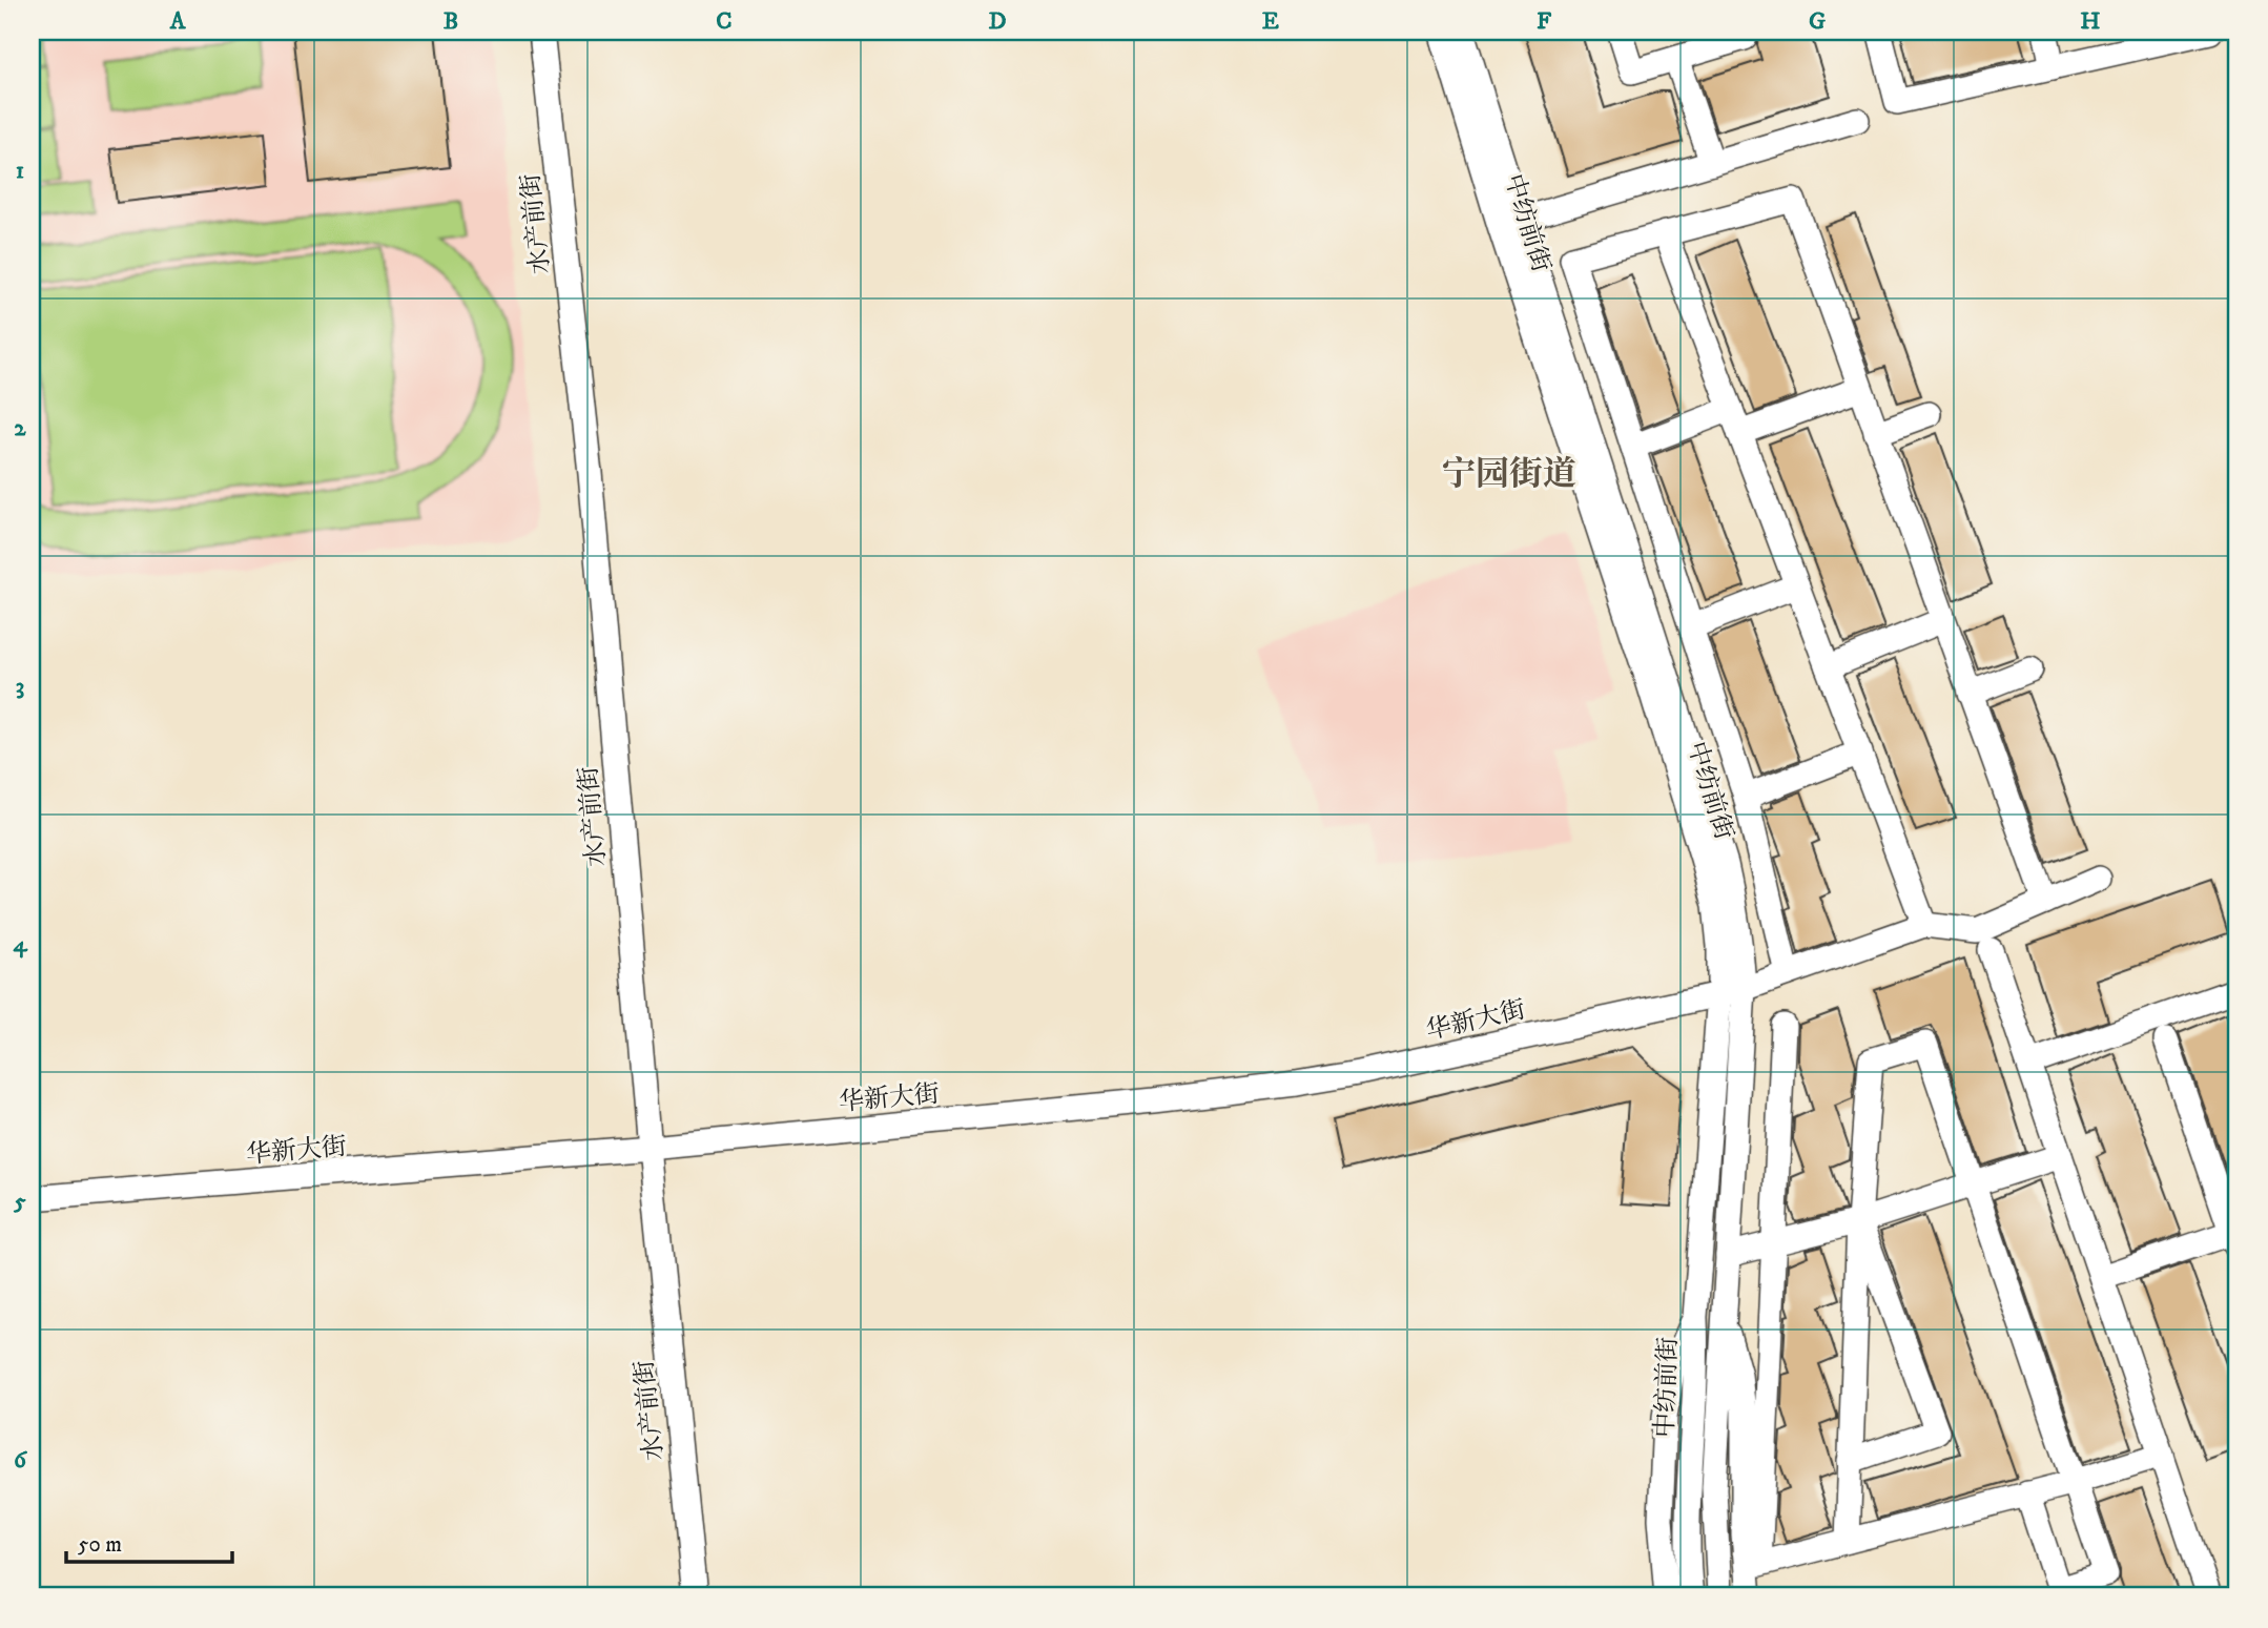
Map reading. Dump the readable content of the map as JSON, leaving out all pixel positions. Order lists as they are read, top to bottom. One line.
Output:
{"streets":{"street":["中纺前街","水产前街","华新大街"]},"crossings":[["中纺前街","华新大街"],["水产前街","华新大街"]],"districts":["宁园街道"],"scale_bar":"50 m","grid":{"columns":["A","B","C","D","E","F","G","H"],"rows":["1","2","3","4","5","6"]}}
